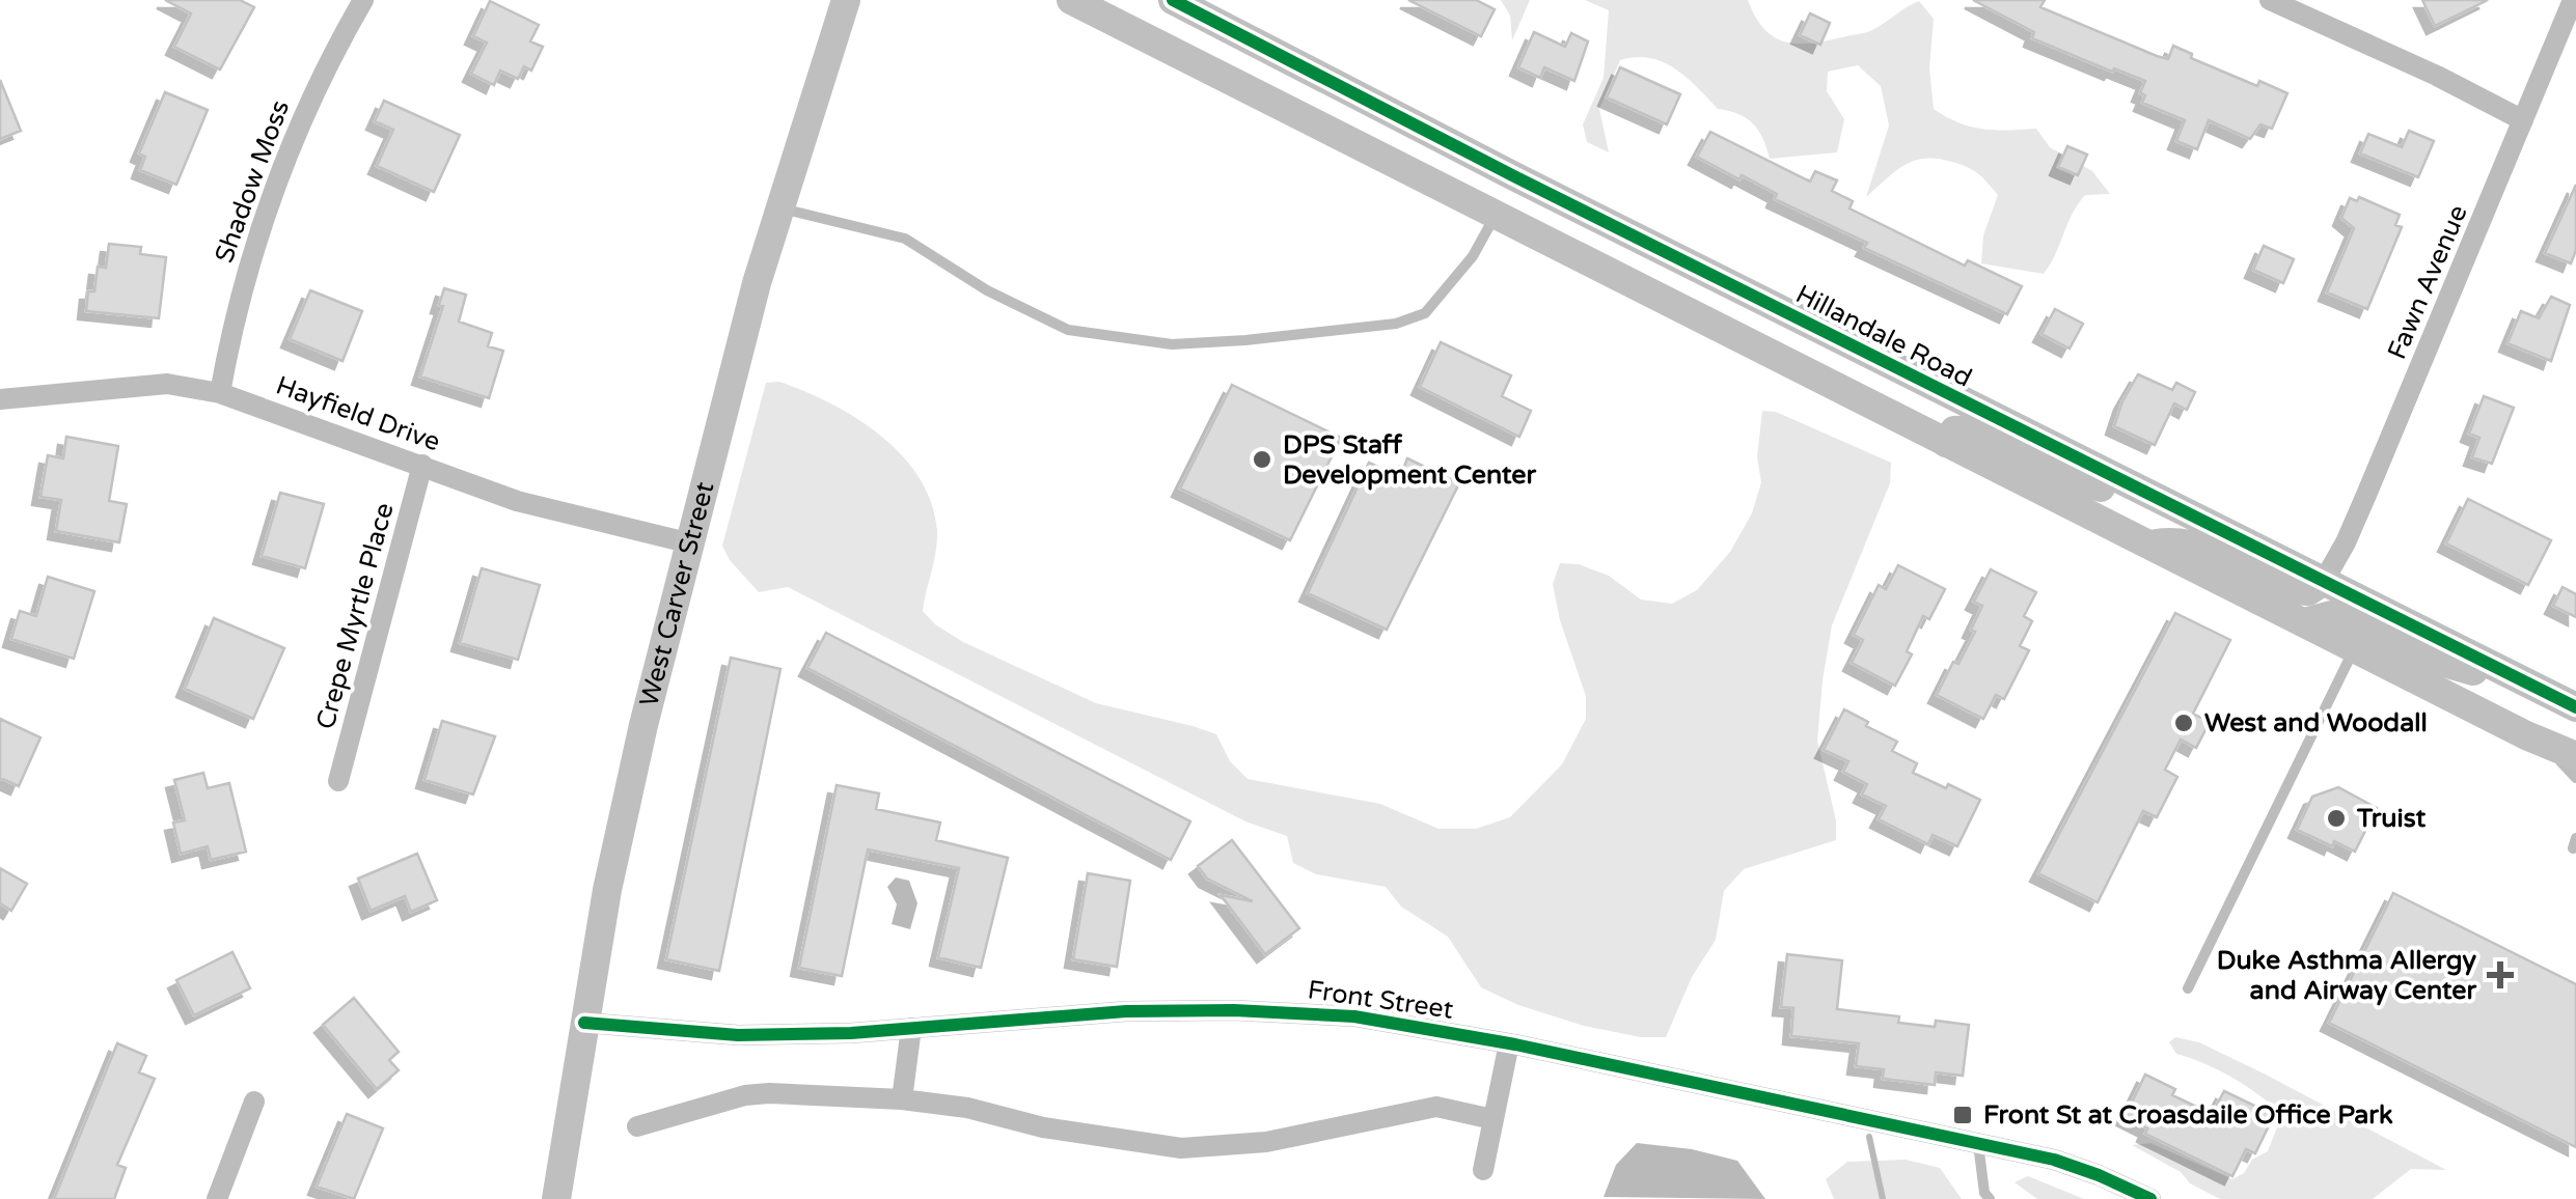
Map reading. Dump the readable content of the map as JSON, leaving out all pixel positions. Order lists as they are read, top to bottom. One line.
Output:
{"streets":{"main road":["Hillandale Road","West Carver Street"],"street":["Shadow Moss","Fawn Avenue","Hayfield Drive","Crepe Myrtle Place","Front Street"]},"crossings":[["Shadow Moss","Hayfield Drive"],["Fawn Avenue","Hillandale Road"],["Hayfield Drive","West Carver Street"],["Hayfield Drive","Crepe Myrtle Place"],["West Carver Street","Front Street"]],"places":{"other":["DPS Staff Development Center","West and Woodall","Truist"],"health":["Duke Asthma Allergy and Airway Center"],"transit":["Front St at Croasdaile Office Park"]}}
